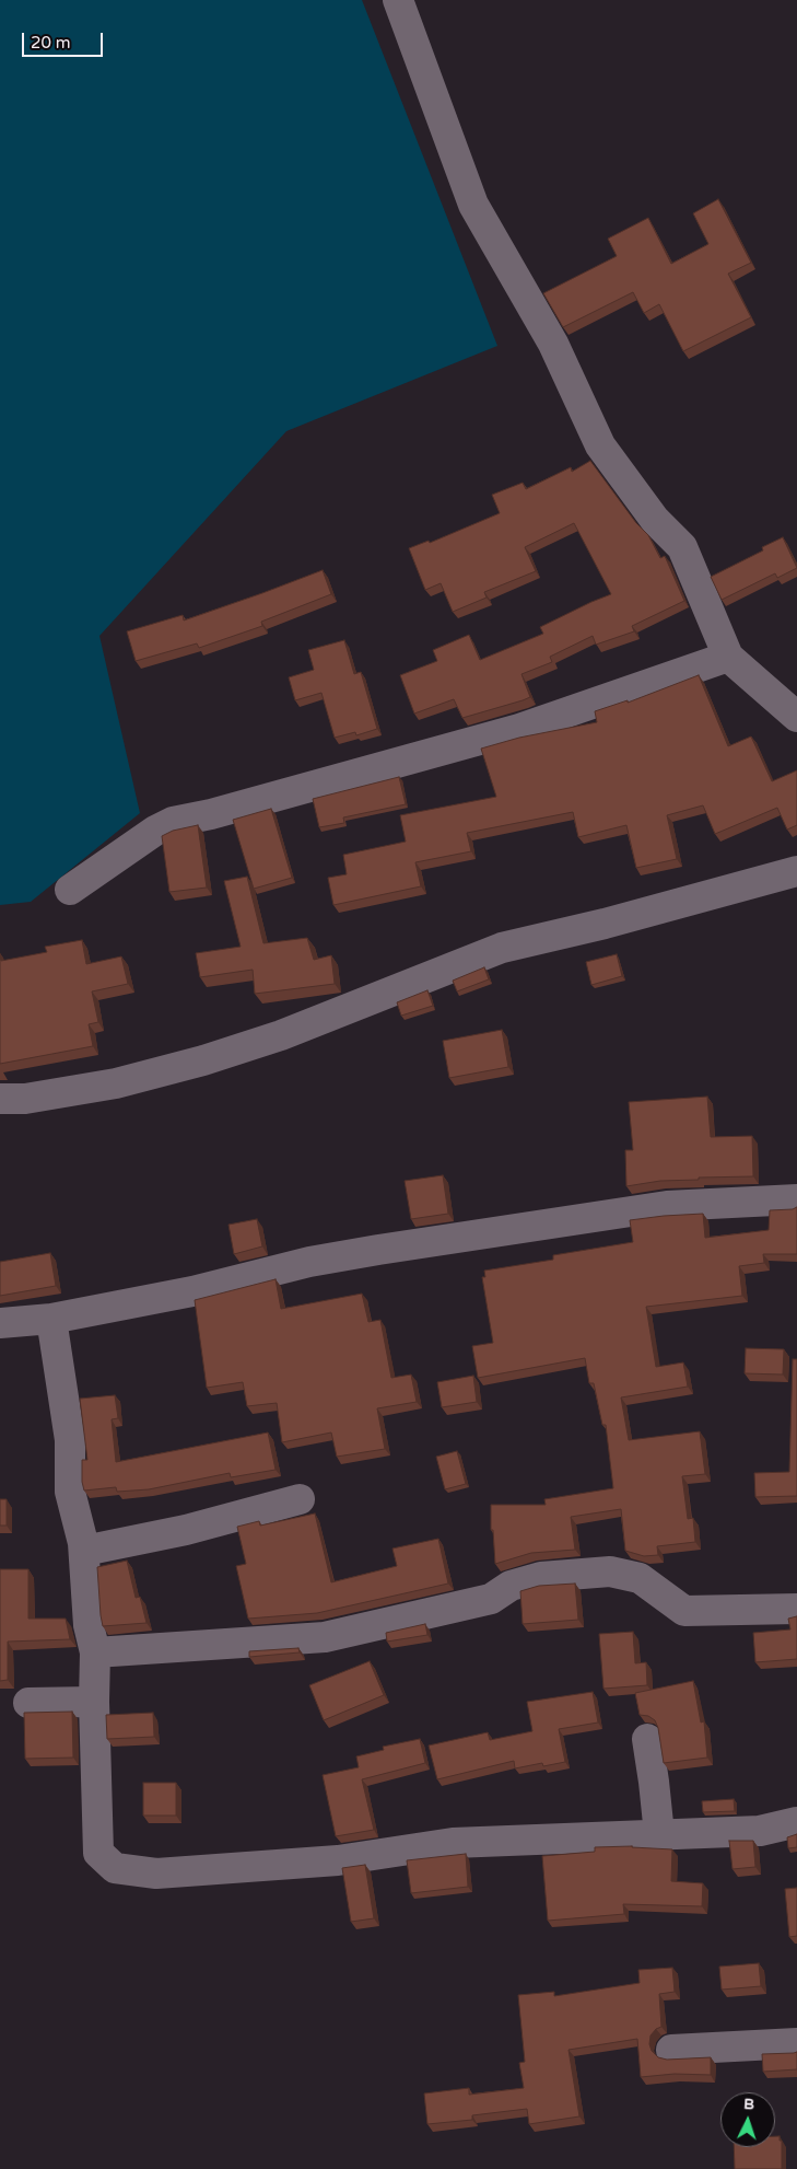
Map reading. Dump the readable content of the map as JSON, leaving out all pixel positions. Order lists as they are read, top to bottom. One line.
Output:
{"scale_bar":"20 m","north":"top"}
